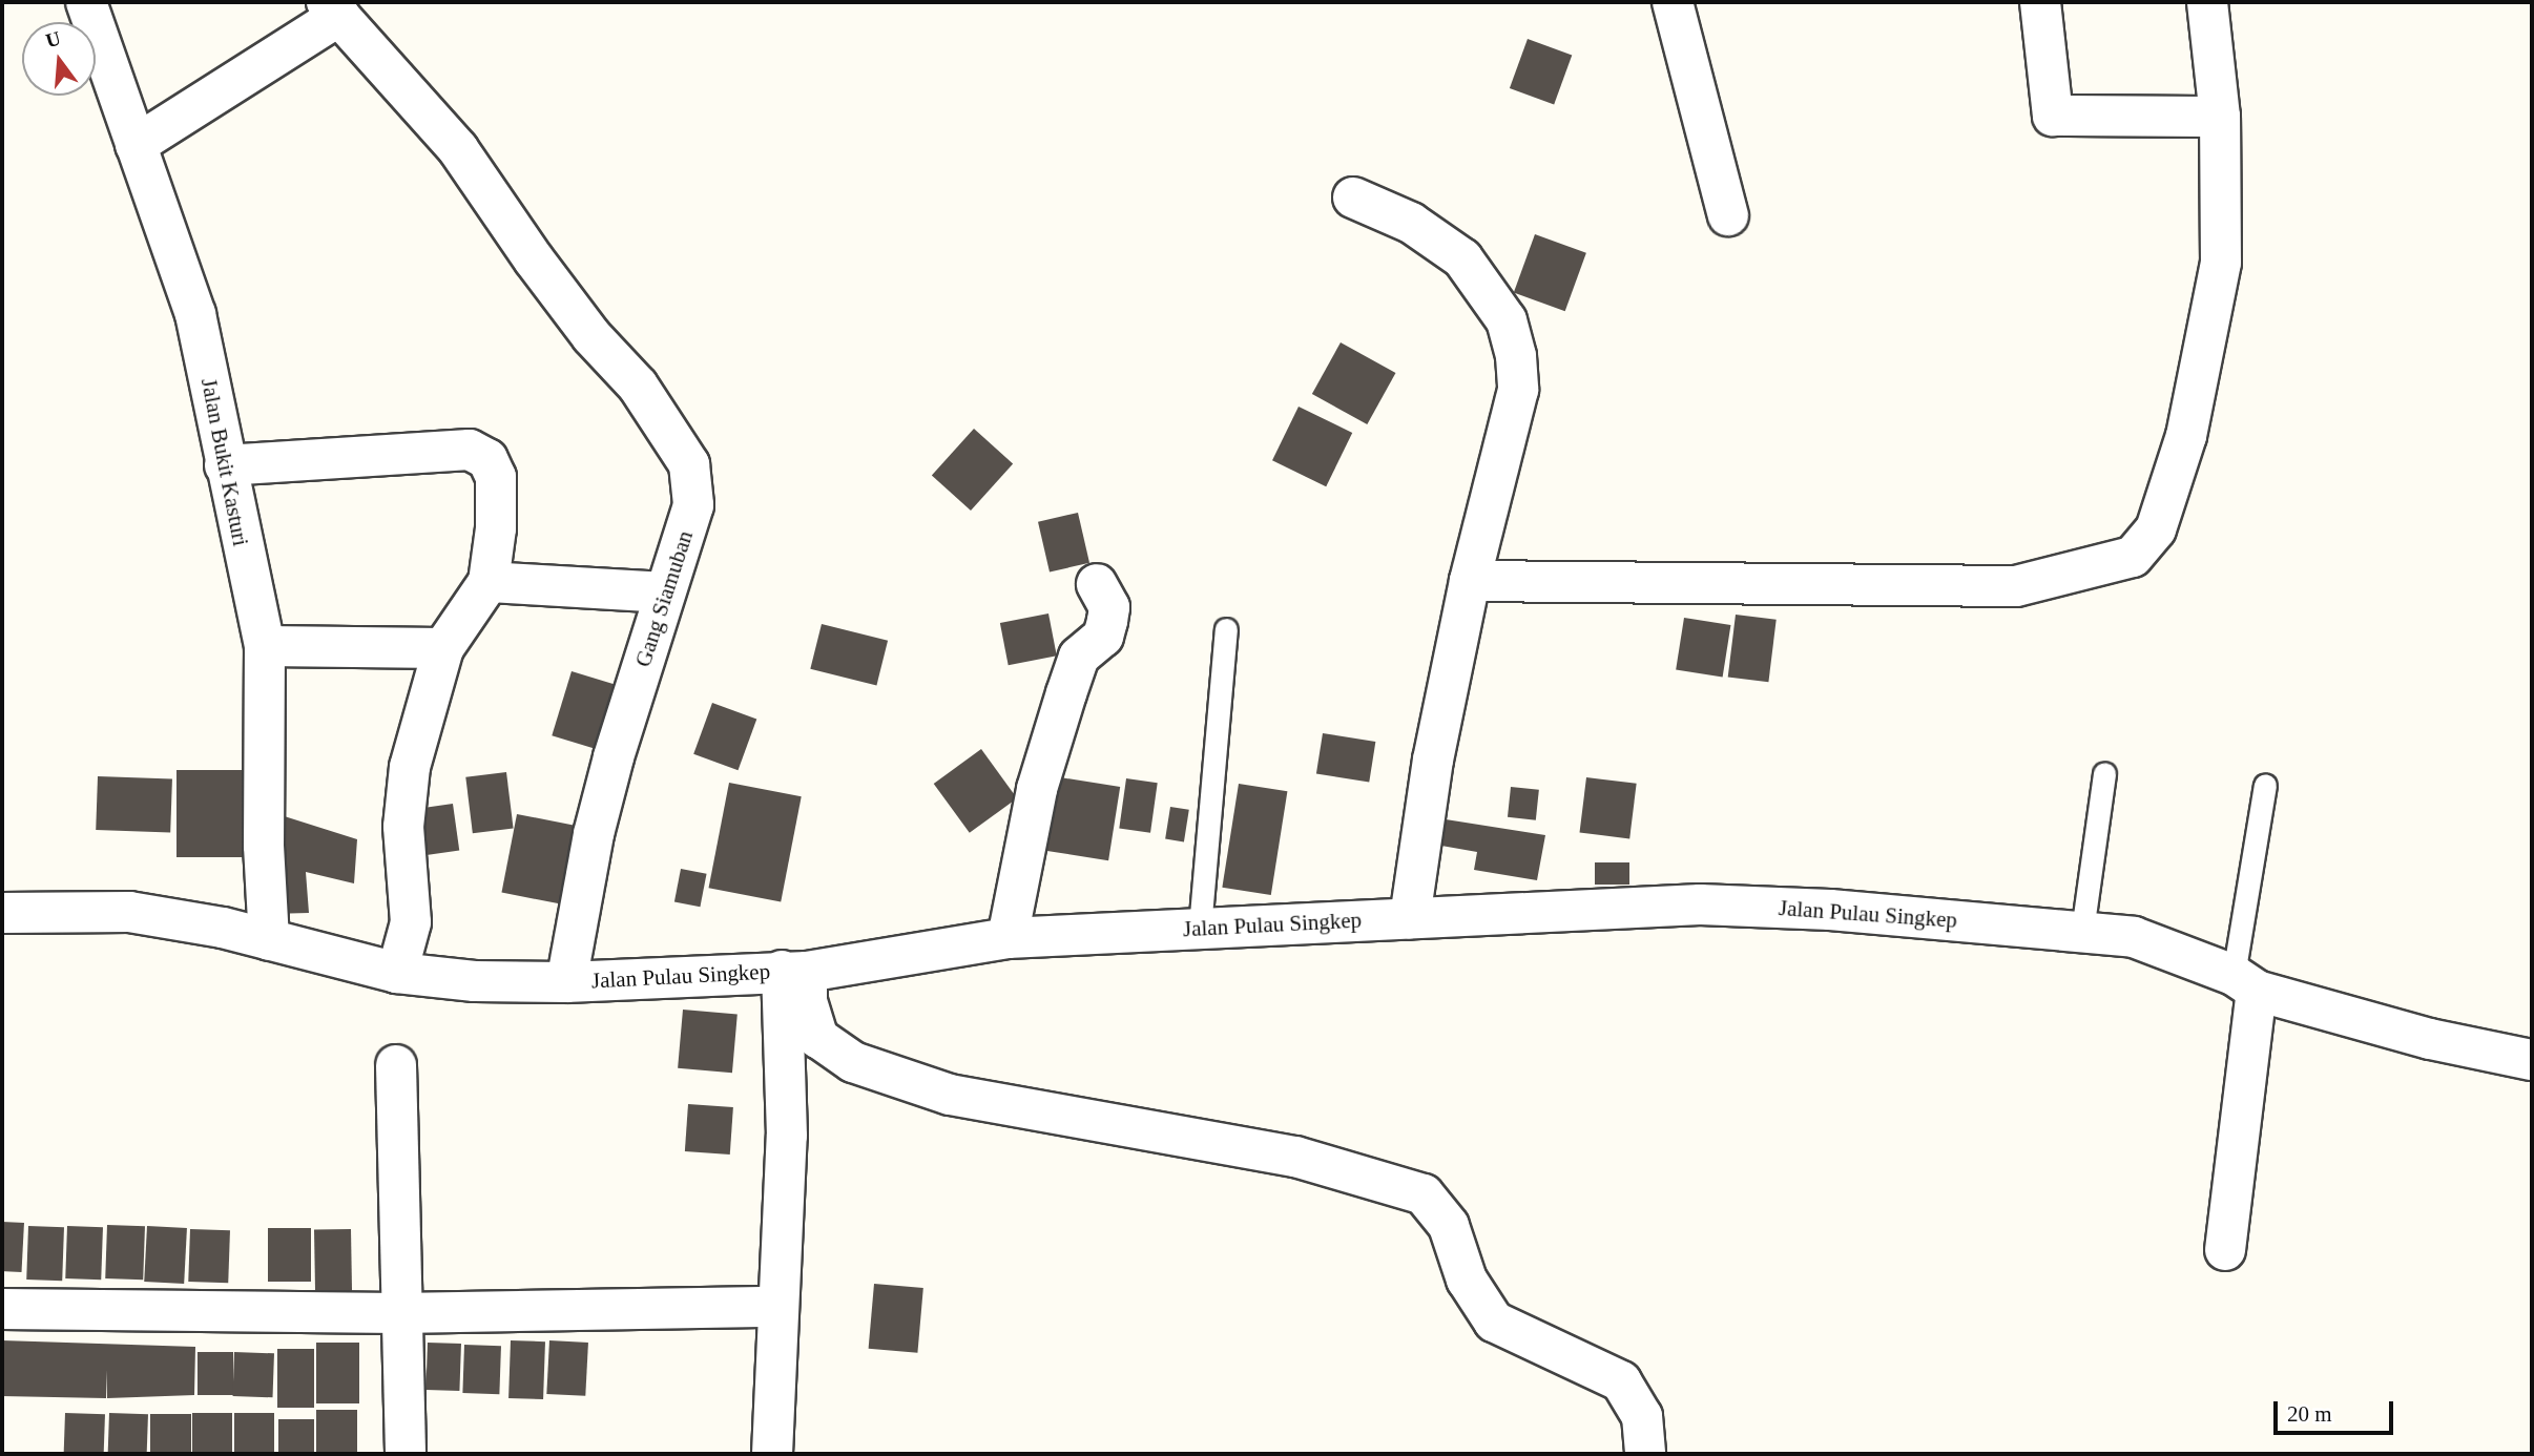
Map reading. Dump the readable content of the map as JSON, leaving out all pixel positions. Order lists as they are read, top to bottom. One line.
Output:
{"streets":{"street":["Jalan Bukit Kasturi","Gang Siamuban","Jalan Pulau Singkep"]},"crossings":[["Jalan Bukit Kasturi","Jalan Pulau Singkep"],["Gang Siamuban","Jalan Pulau Singkep"]],"scale_bar":"20 m","north":"top"}
